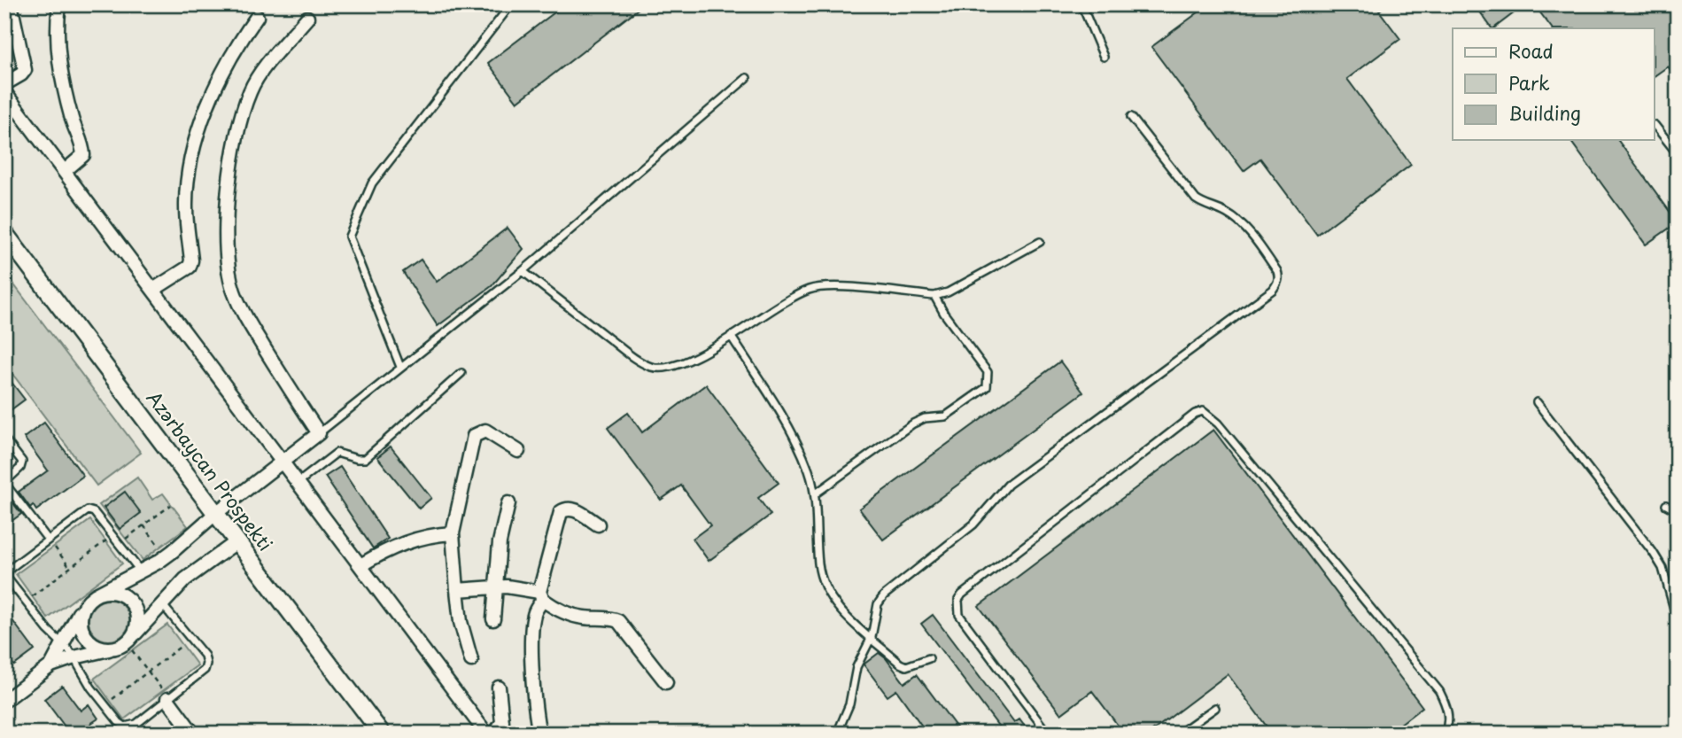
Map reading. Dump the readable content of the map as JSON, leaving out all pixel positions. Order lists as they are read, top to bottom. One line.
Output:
{"streets":{"street":["Azərbaycan Prospekti"]},"legend":["Road","Park","Building"]}
